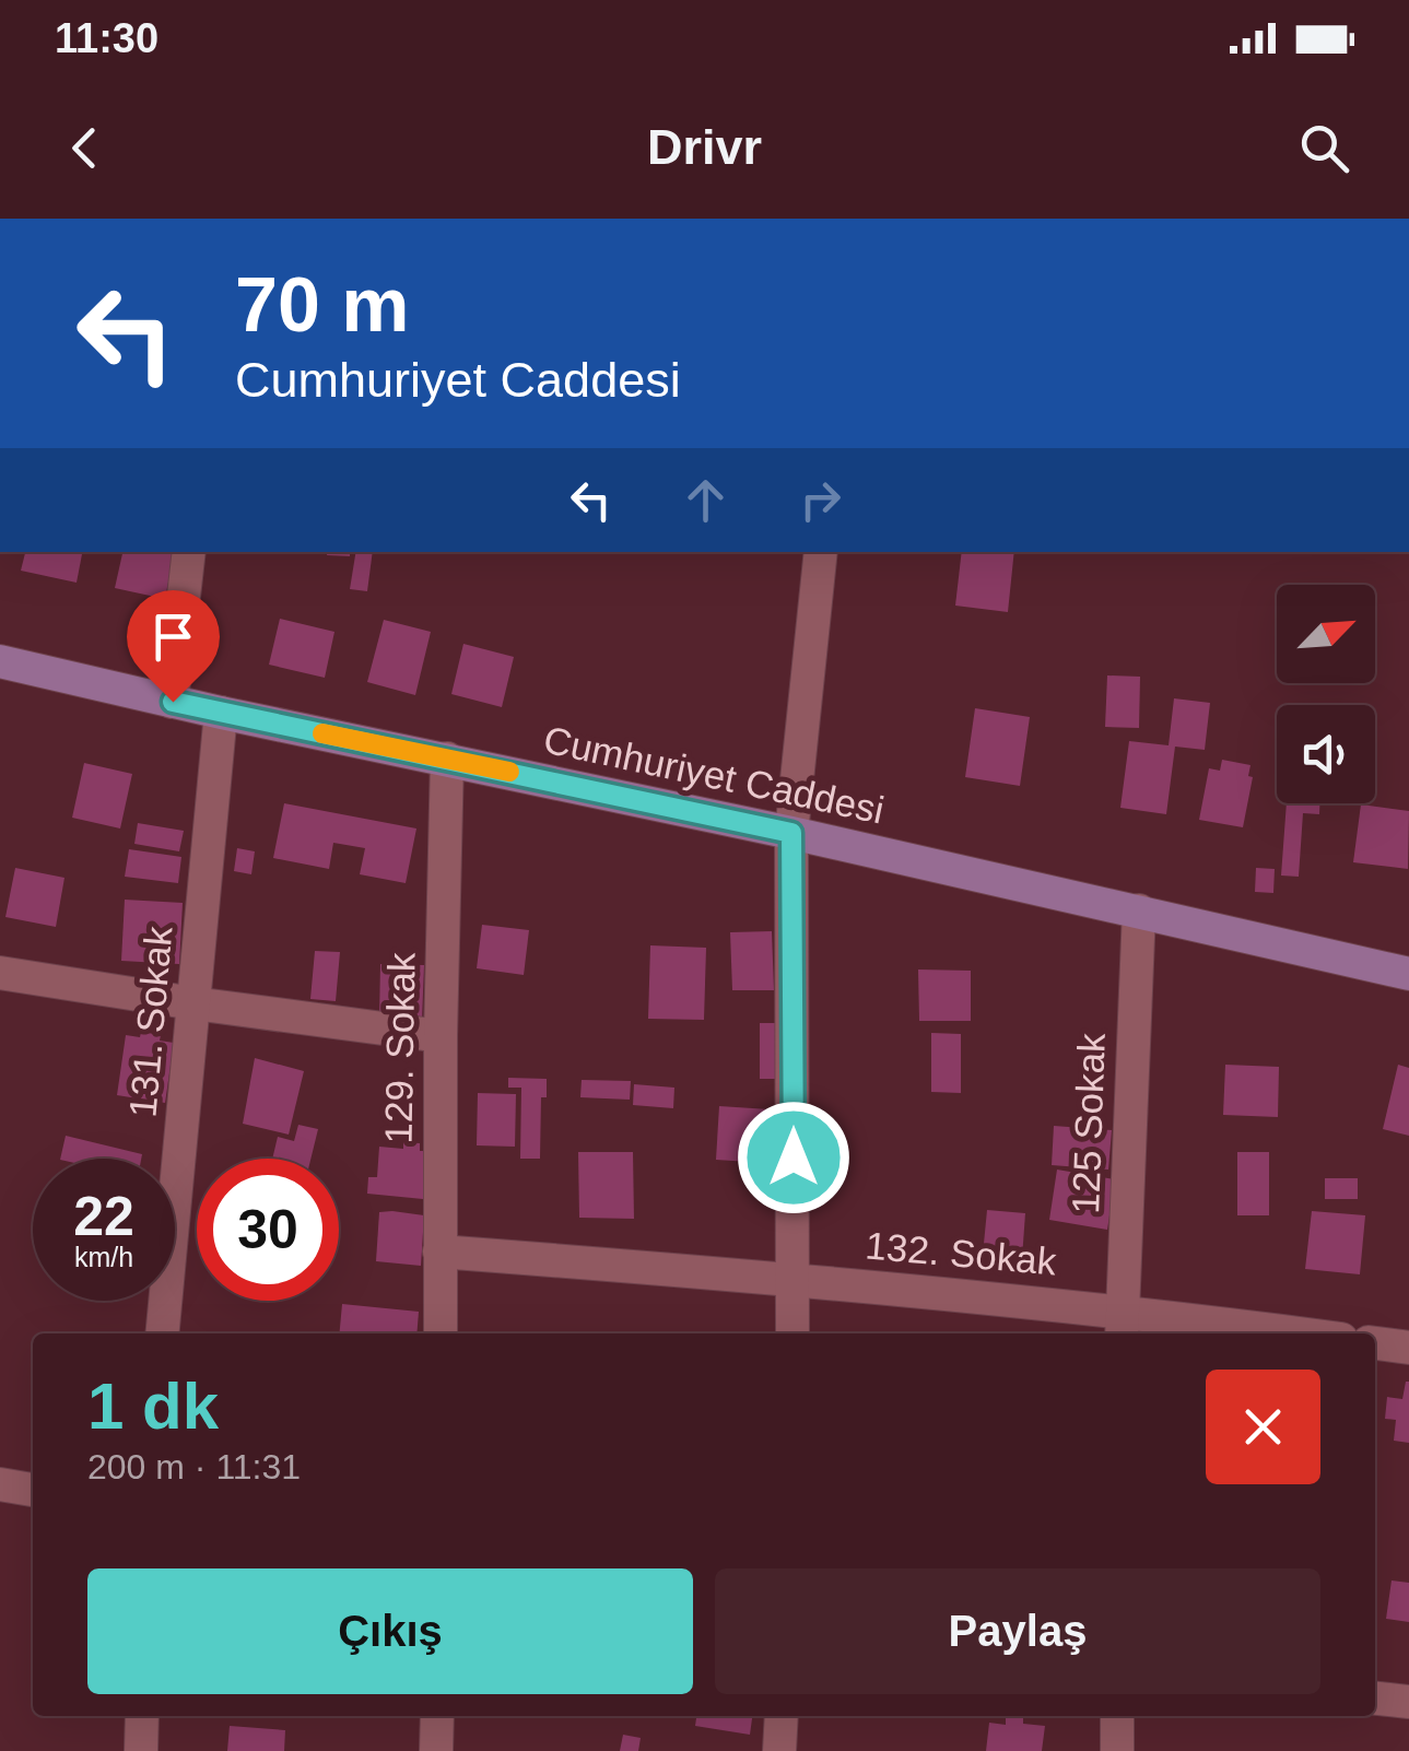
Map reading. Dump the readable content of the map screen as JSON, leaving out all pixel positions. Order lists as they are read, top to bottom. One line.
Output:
{"streets":{"main road":["Cumhuriyet Caddesi"],"street":["131. Sokak","129. Sokak","125 Sokak","132. Sokak"]},"crossings":[["Cumhuriyet Caddesi","131. Sokak"],["Cumhuriyet Caddesi","129. Sokak"],["Cumhuriyet Caddesi","125 Sokak"],["129. Sokak","132. Sokak"],["125 Sokak","132. Sokak"]],"north":"top right","page":{"status":"11:30","header":"Drivr","turn":["70 m","Cumhuriyet Caddesi"],"speed":"22 km/h","limit":"30","heading":["1 dk","200 m · 11:31"],"buttons":["Çıkış","Paylaş"]}}
